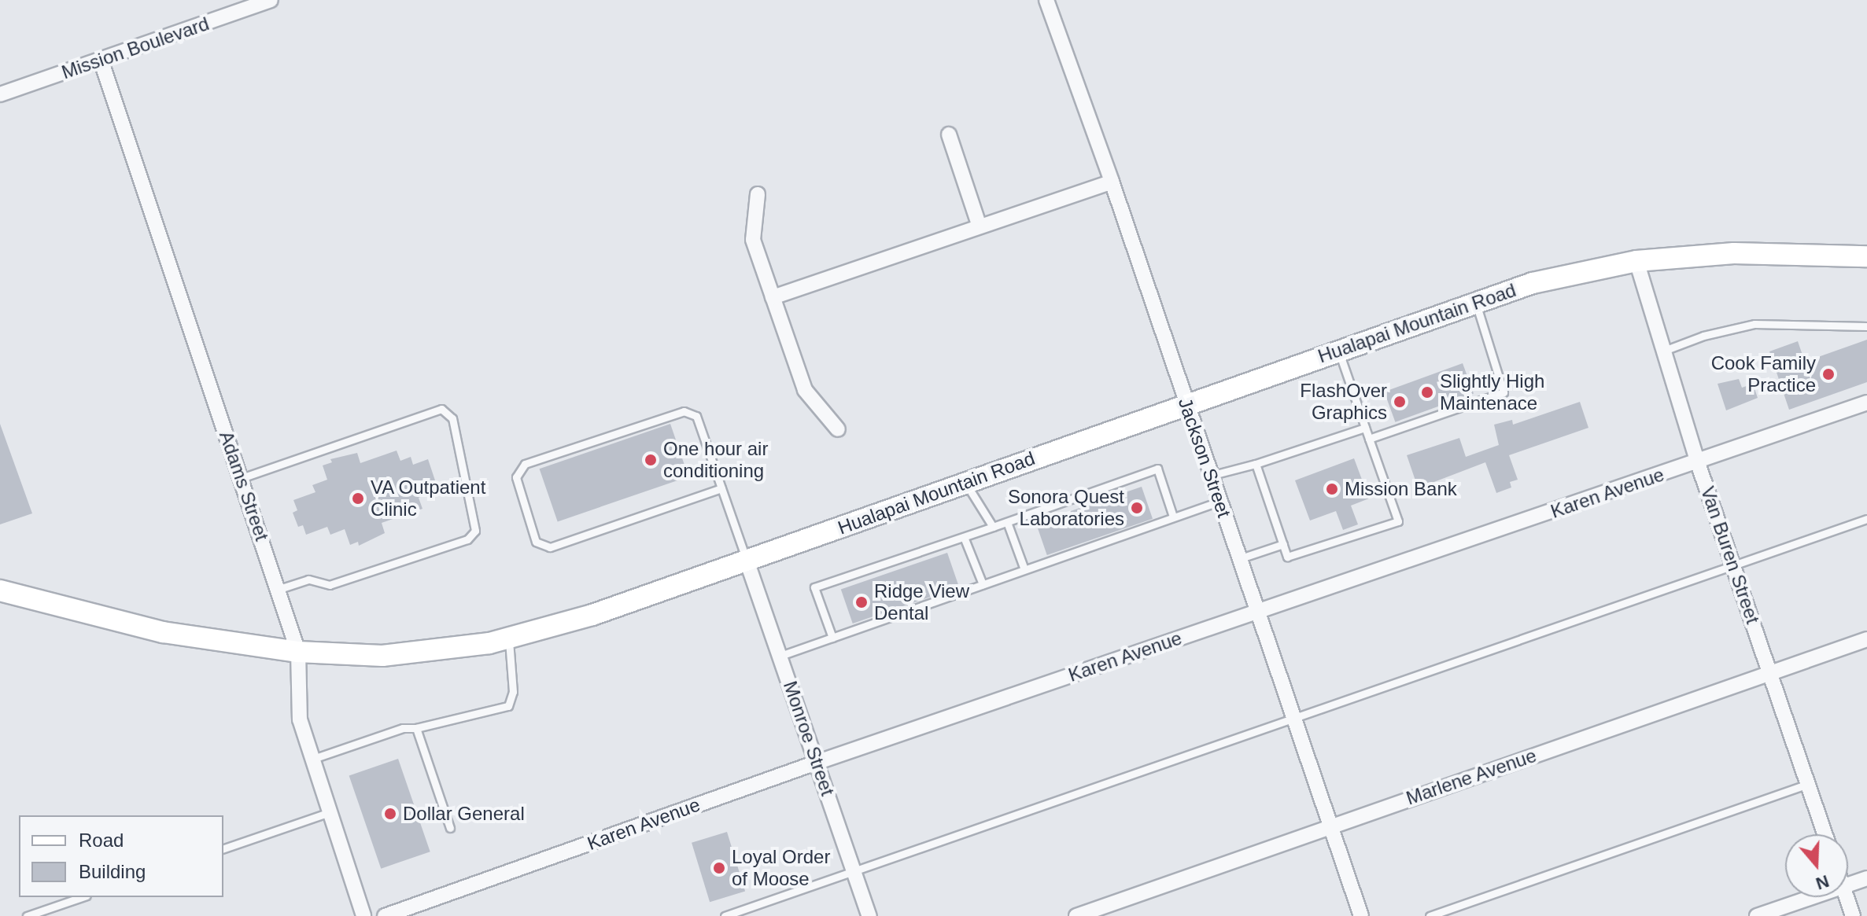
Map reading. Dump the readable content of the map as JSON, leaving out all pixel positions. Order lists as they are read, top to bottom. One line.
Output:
{"streets":{"main road":["Hualapai Mountain Road"],"street":["Mission Boulevard","Jackson Street","Adams Street","Karen Avenue","Van Buren Street","Monroe Street","Marlene Avenue"]},"crossings":[["Mission Boulevard","Adams Street"],["Hualapai Mountain Road","Jackson Street"],["Hualapai Mountain Road","Adams Street"],["Hualapai Mountain Road","Van Buren Street"],["Hualapai Mountain Road","Monroe Street"],["Jackson Street","Karen Avenue"],["Jackson Street","Marlene Avenue"],["Karen Avenue","Van Buren Street"],["Karen Avenue","Monroe Street"],["Van Buren Street","Marlene Avenue"]],"places":["Cook Family Practice","Slightly High Maintenace","FlashOver Graphics","One hour air conditioning","Mission Bank","VA Outpatient Clinic","Sonora Quest Laboratories","Ridge View Dental","Dollar General","Loyal Order of Moose"],"legend":["Road","Building"],"north":"bottom"}
